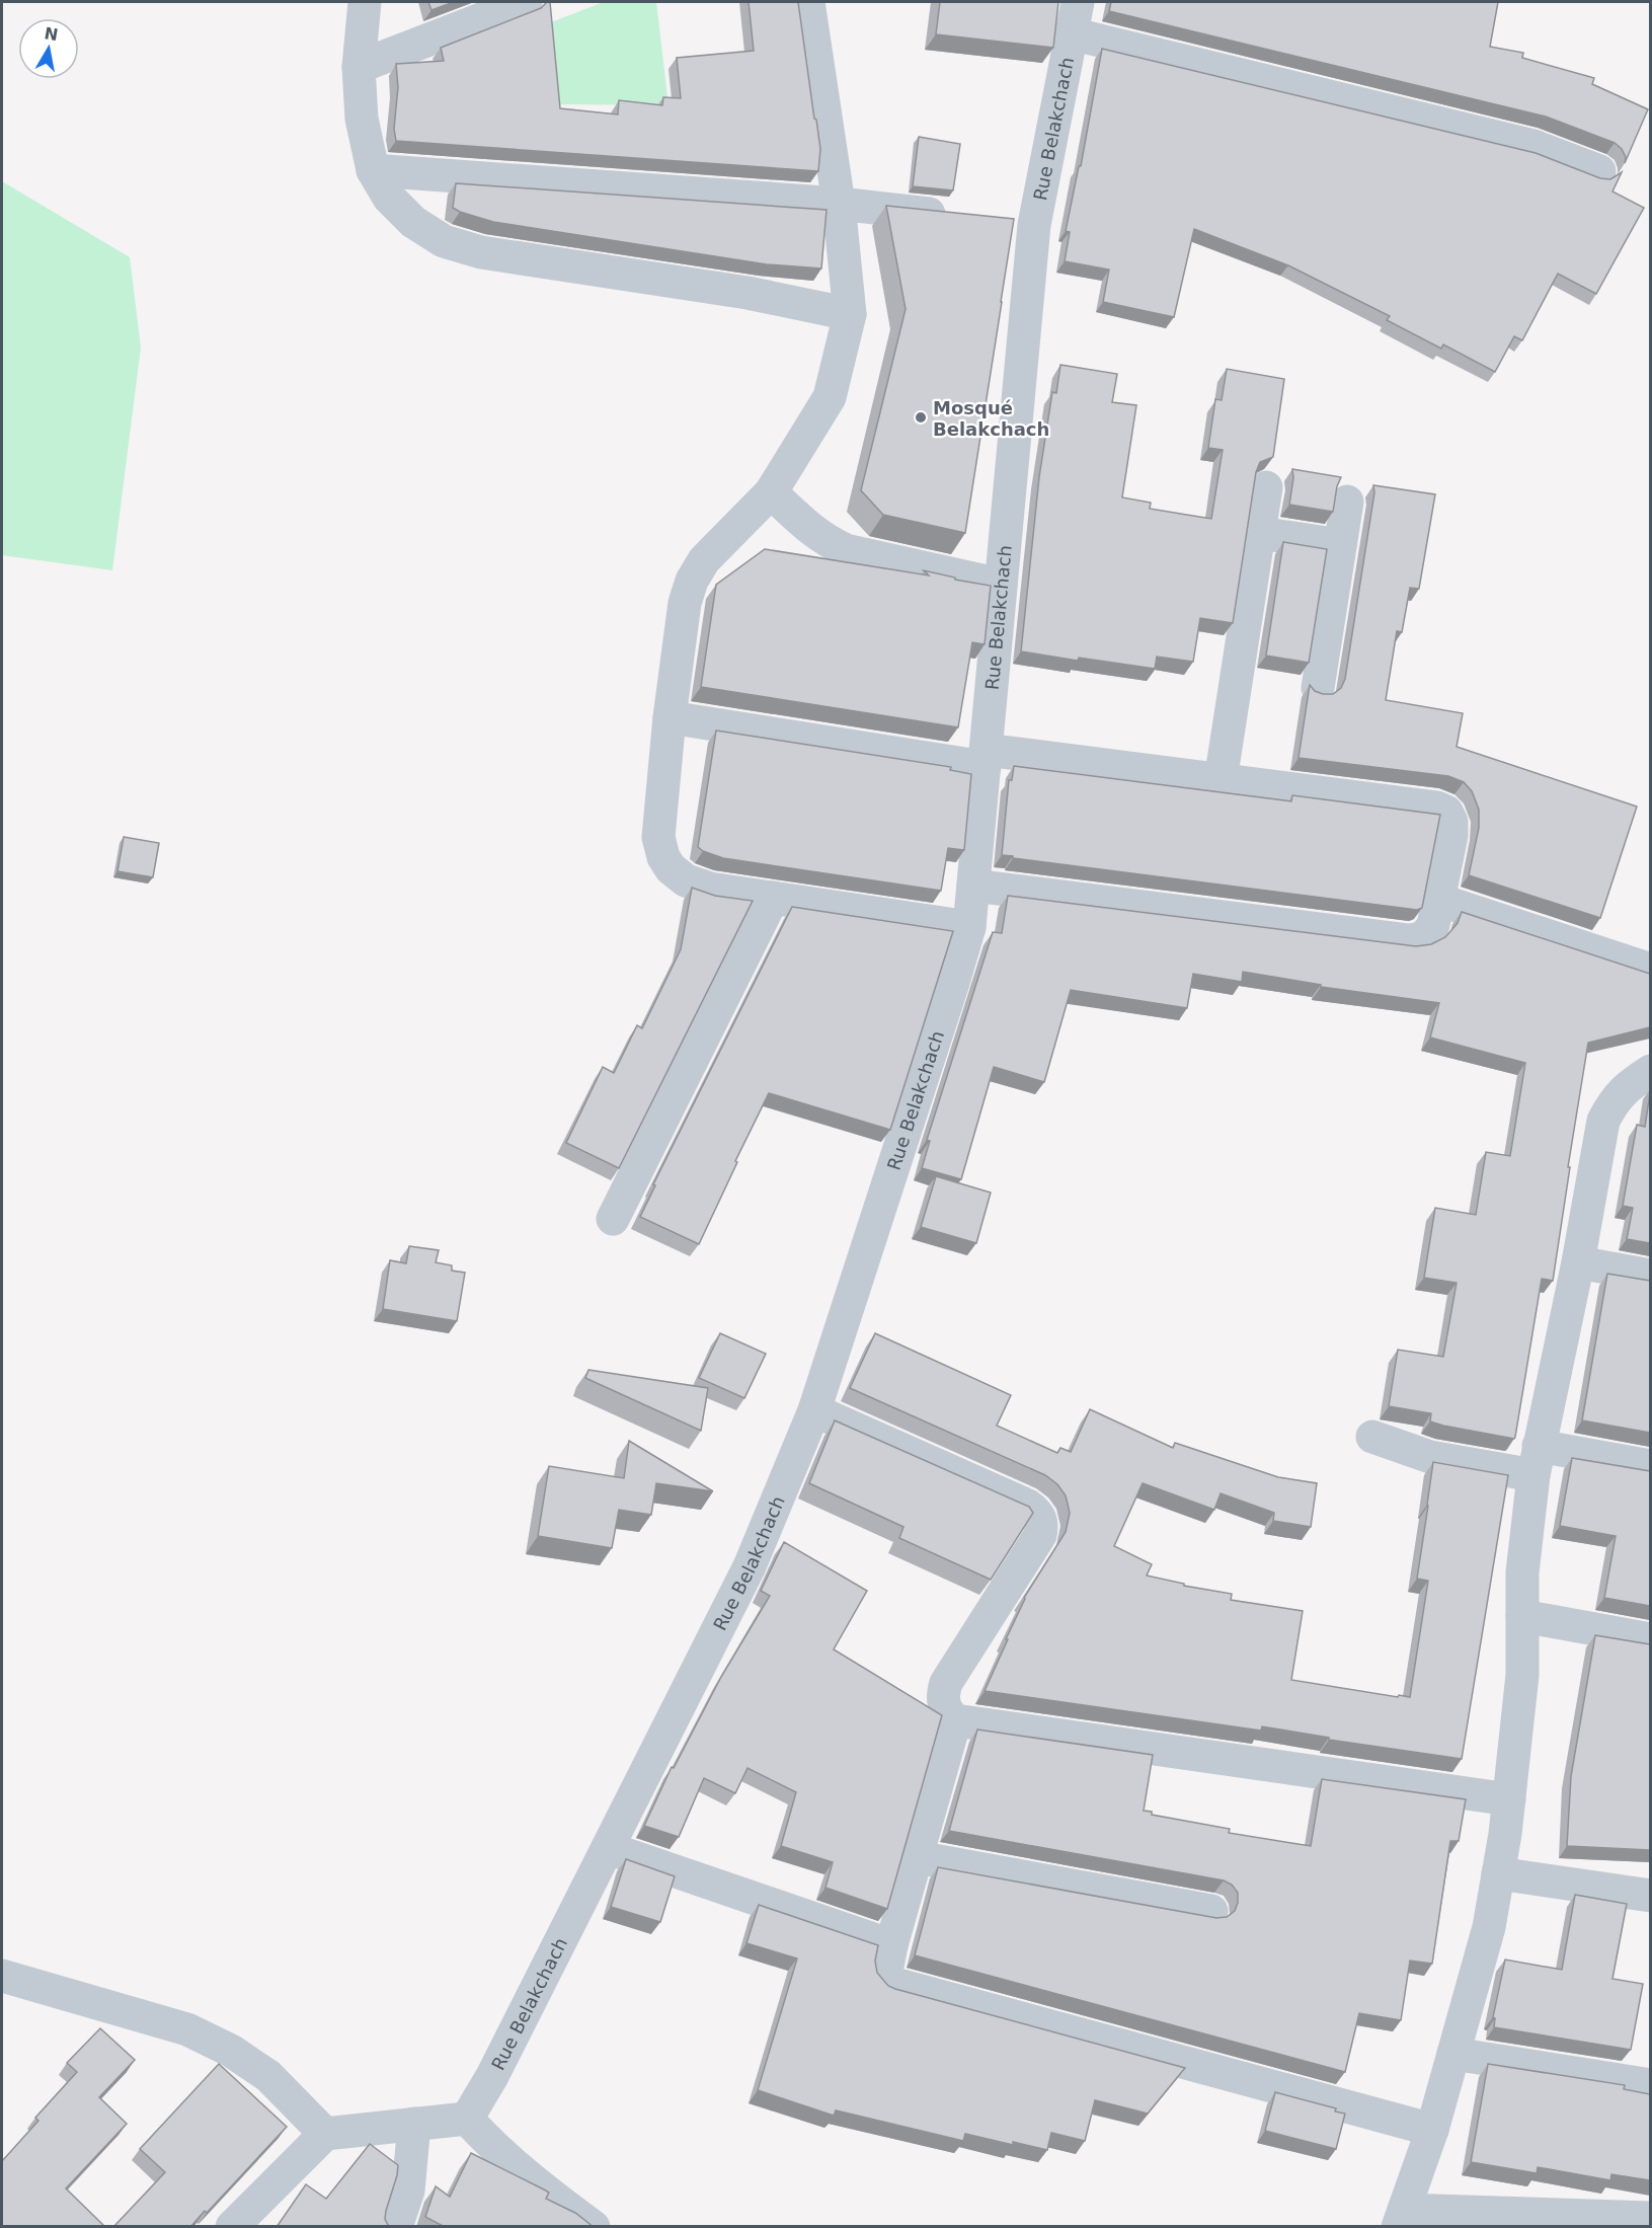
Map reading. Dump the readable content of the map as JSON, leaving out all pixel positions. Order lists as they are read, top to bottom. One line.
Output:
{"streets":{"street":["Rue Belakchach"]},"places":["Mosqué Belakchach"],"north":"top"}
